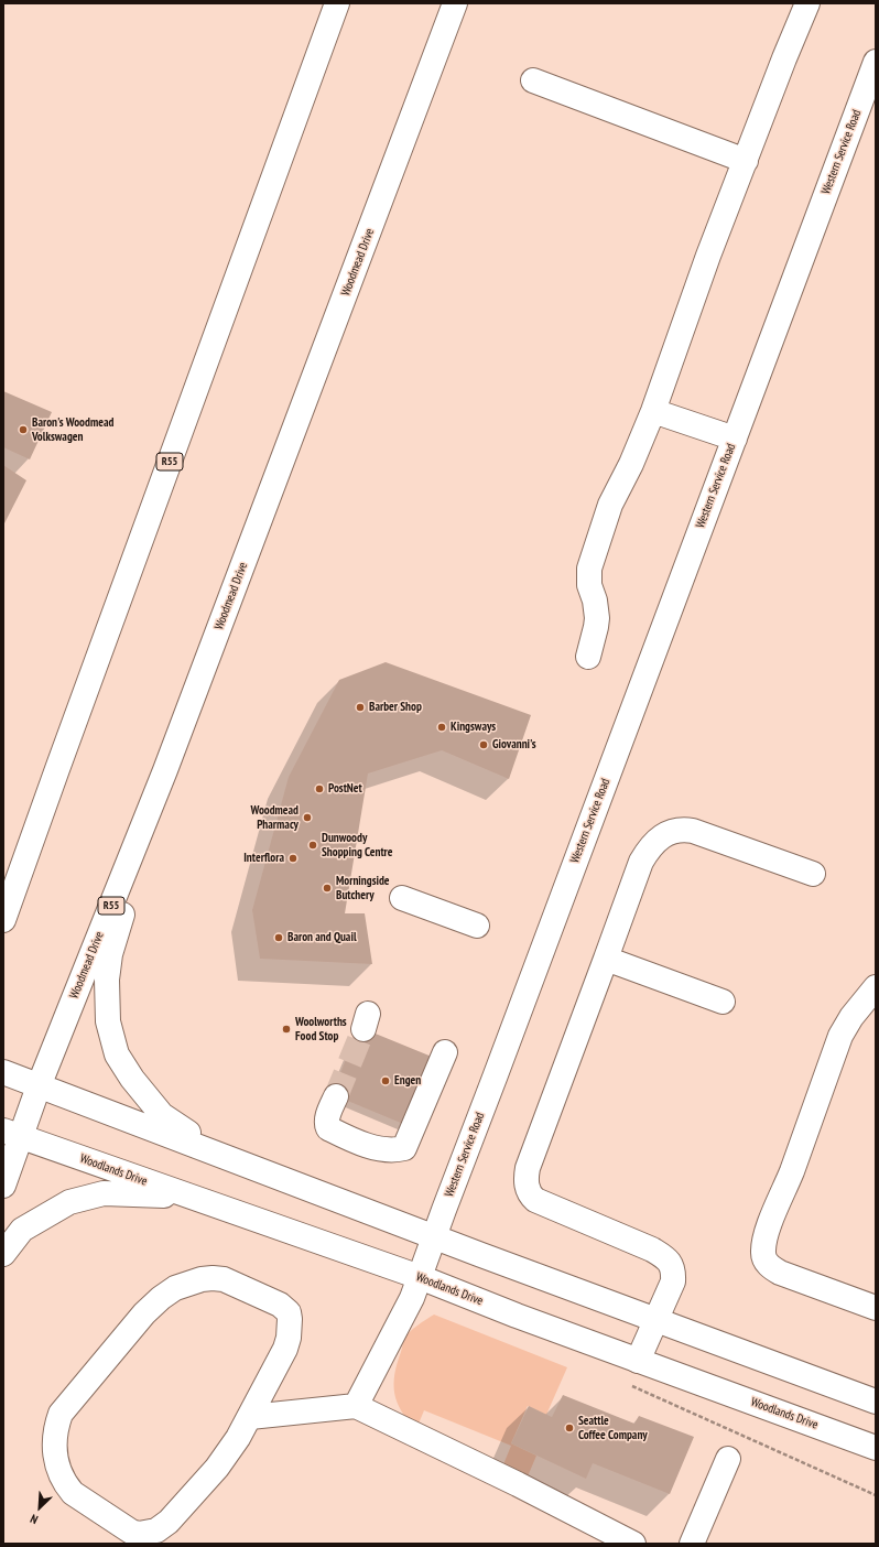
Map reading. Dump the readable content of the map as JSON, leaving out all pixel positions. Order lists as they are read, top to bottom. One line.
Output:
{"streets":{"main road":["Western Service Road","Woodmead Drive","R55","Woodlands Drive"]},"crossings":[["Western Service Road","Woodlands Drive"],["Woodmead Drive","Woodlands Drive"]],"places":["Baron's Woodmead Volkswagen","Barber Shop","Kingsways","Giovanni's","PostNet","Woodmead Pharmacy","Dunwoody Shopping Centre","Interflora","Morningside Butchery","Baron and Quail","Woolworths Food Stop","Engen","Seattle Coffee Company"],"north":"bottom left"}
